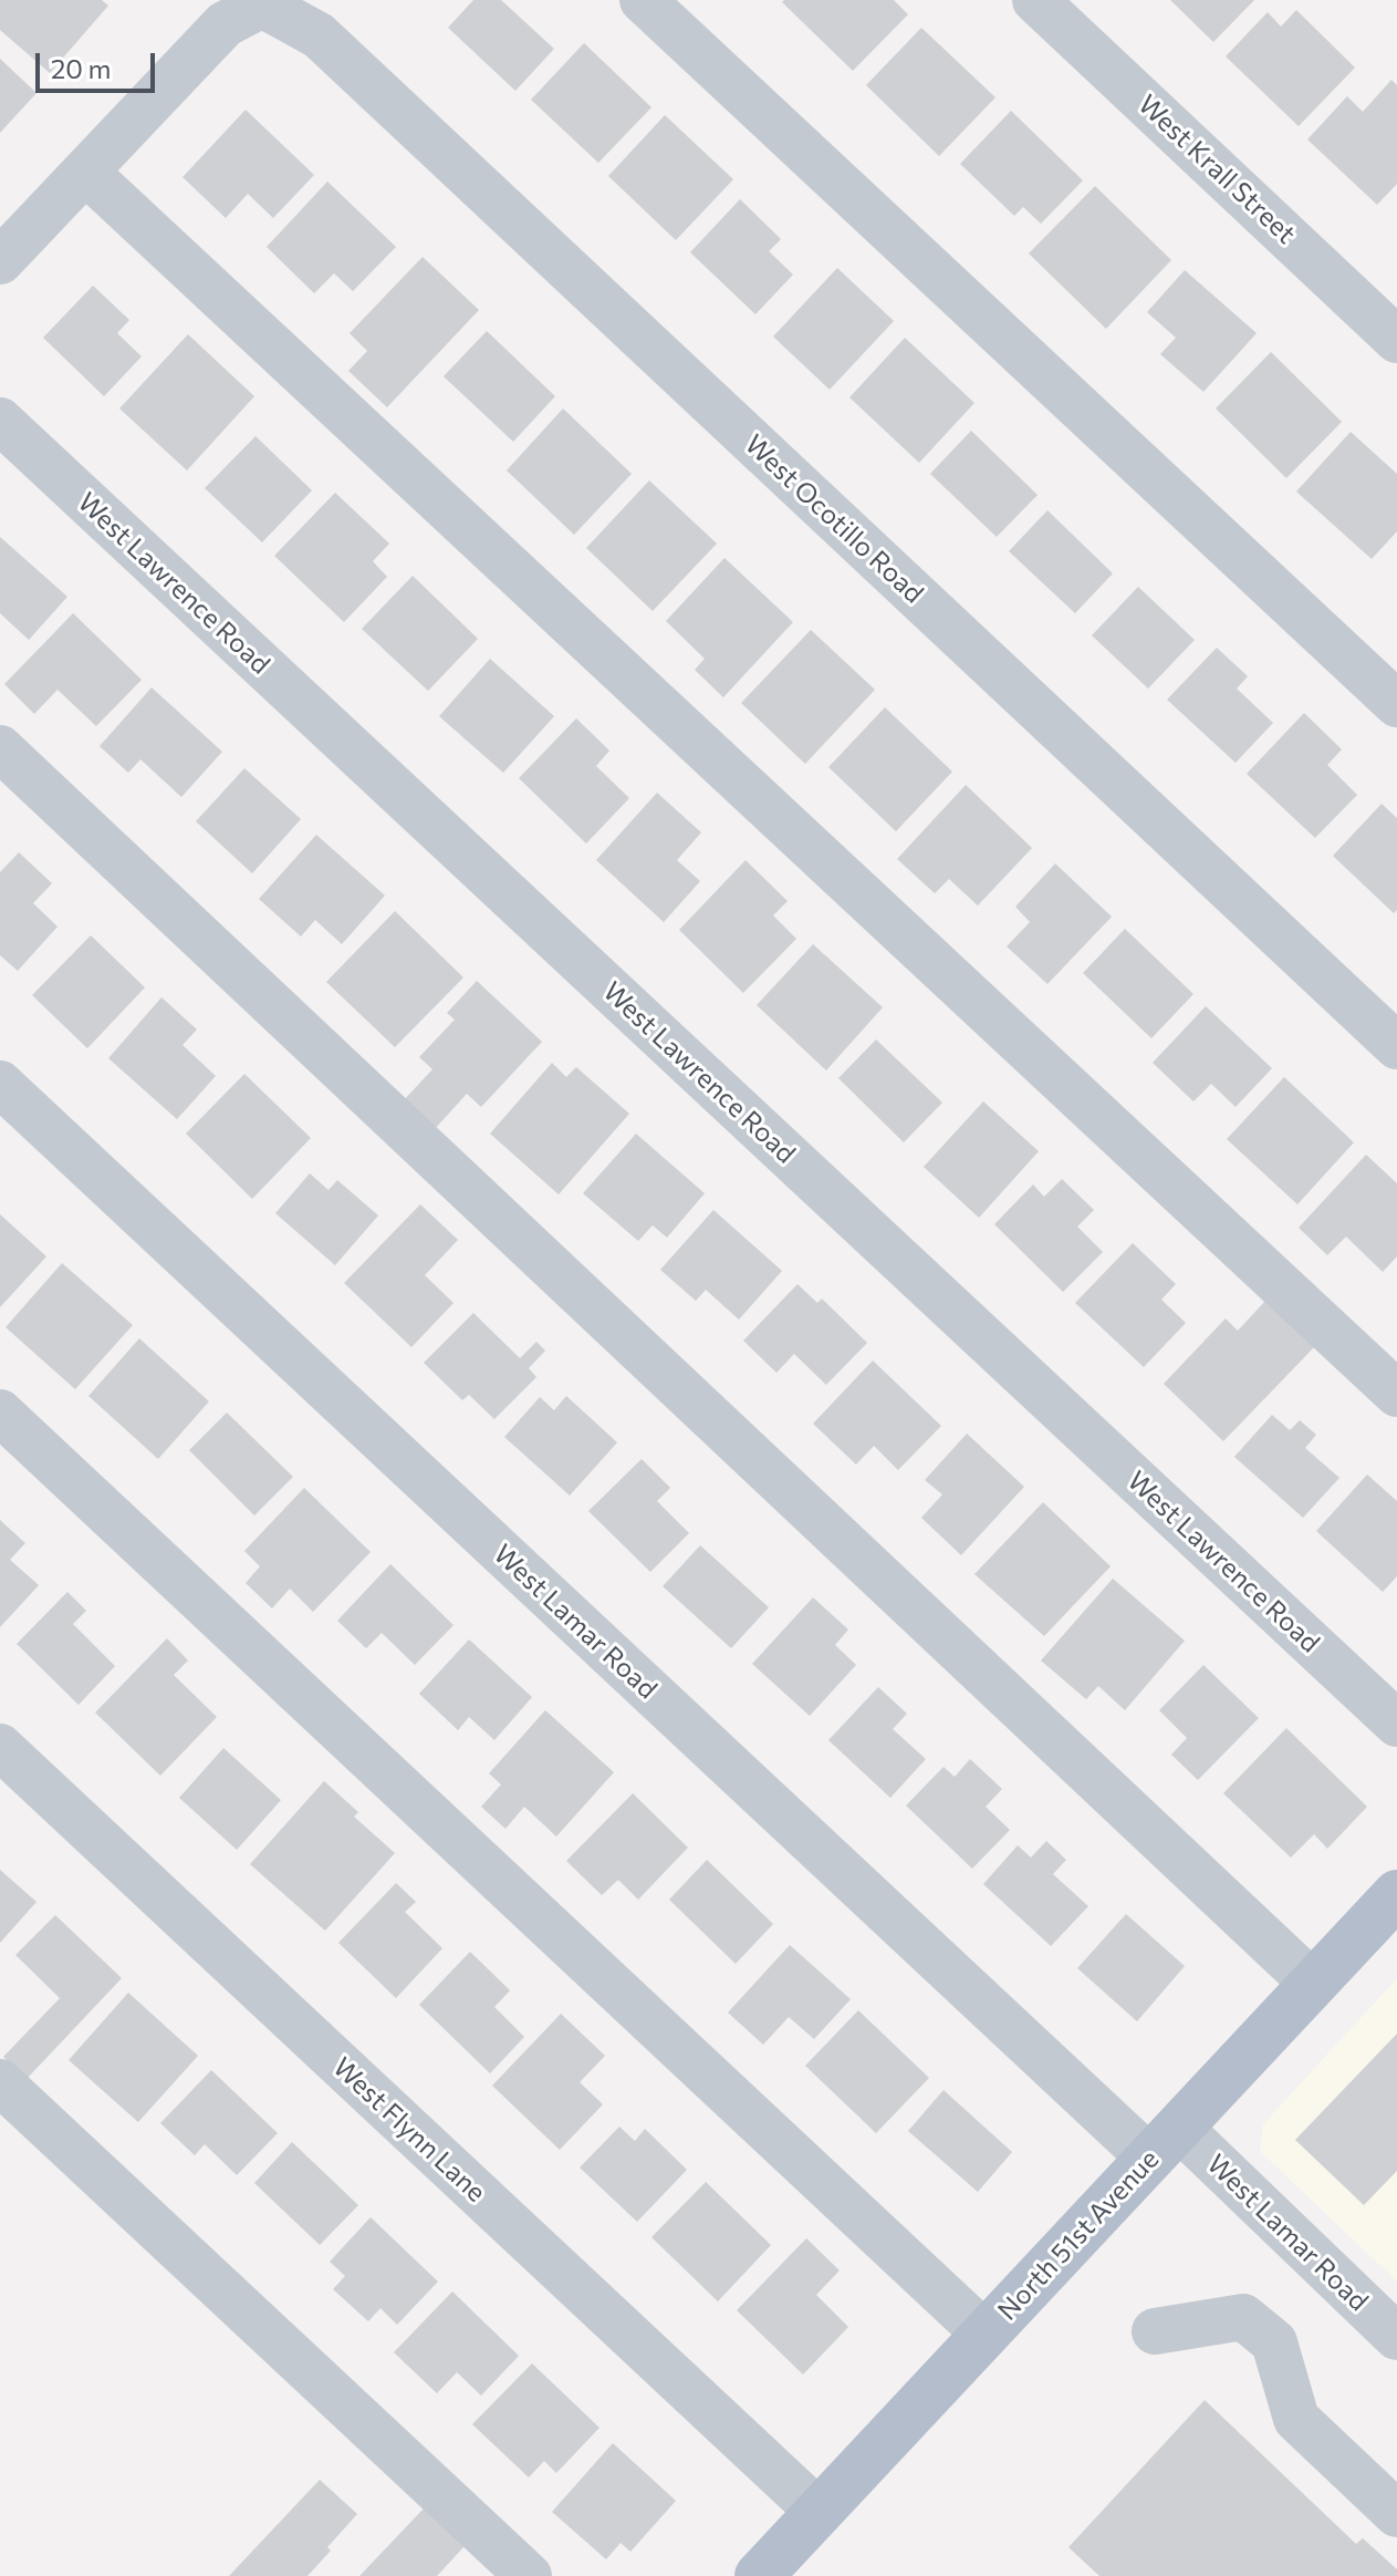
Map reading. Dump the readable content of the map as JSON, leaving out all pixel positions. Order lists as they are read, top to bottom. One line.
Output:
{"streets":{"main road":["North 51st Avenue"],"street":["West Krall Street","West Ocotillo Road","West Lawrence Road","West Lamar Road","West Flynn Lane"]},"crossings":[["West Lamar Road","North 51st Avenue"],["West Flynn Lane","North 51st Avenue"]],"scale_bar":"20 m"}
